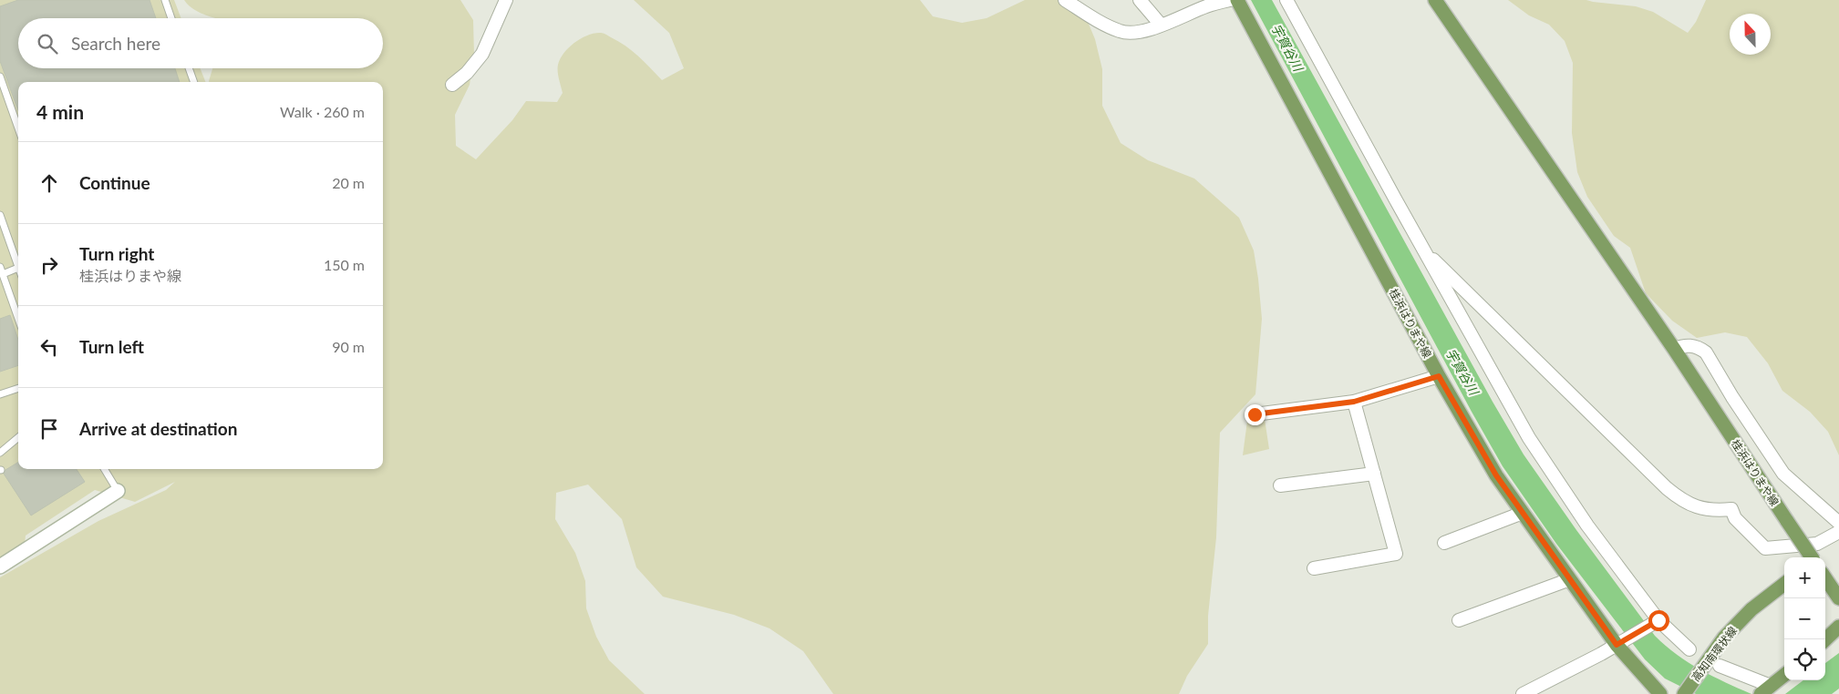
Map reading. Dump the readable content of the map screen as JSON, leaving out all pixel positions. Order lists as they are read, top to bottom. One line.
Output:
{"streets":{"main road":["桂浜はりまや線","高知南環状線"]},"water":["宇賀谷川"],"north":"top","page":{"search":"Search here","heading":["4 min","Walk · 260 m"],"list":[["Continue","20 m"],["Turn right","桂浜はりまや線","150 m"],["Turn left","90 m"],"Arrive at destination"],"map_buttons":["+","−"]}}
